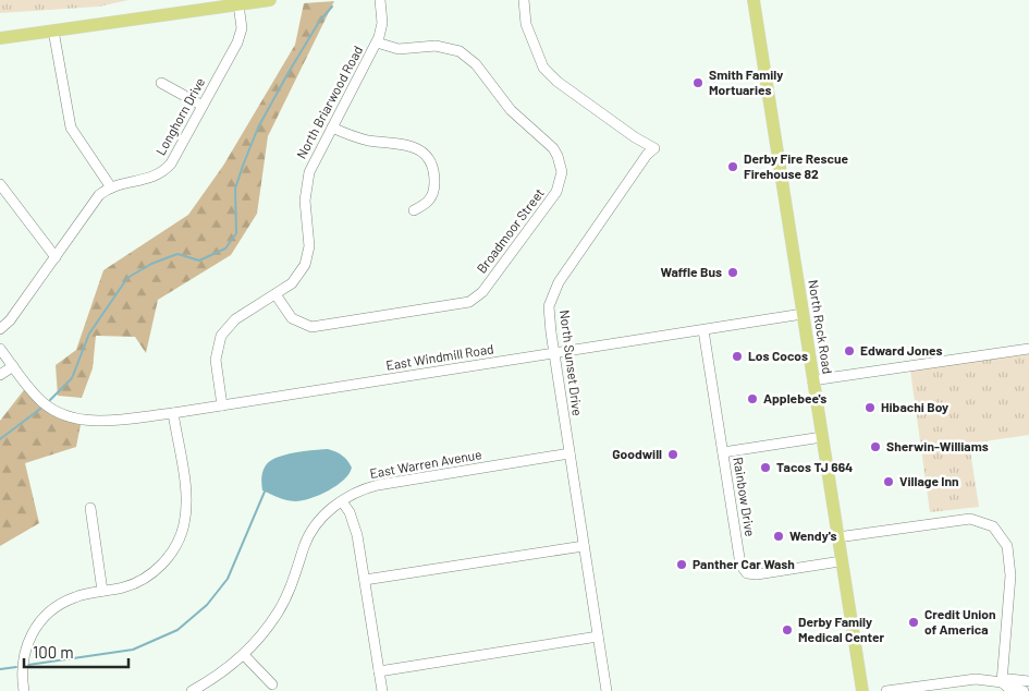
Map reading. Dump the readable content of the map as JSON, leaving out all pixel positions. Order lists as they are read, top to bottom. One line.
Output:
{"streets":{"main road":["North Rock Road"],"street":["North Briarwood Road","Longhorn Drive","Broadmoor Street","East Windmill Road","North Sunset Drive","East Warren Avenue","Rainbow Drive"]},"crossings":[["North Briarwood Road","Broadmoor Street"],["North Briarwood Road","East Windmill Road"],["North Rock Road","East Windmill Road"],["North Rock Road","Rainbow Drive"],["East Windmill Road","North Sunset Drive"],["East Windmill Road","Rainbow Drive"],["North Sunset Drive","East Warren Avenue"]],"places":["Smith Family Mortuaries","Derby Fire Rescue Firehouse 82","Waffle Bus","Edward Jones","Los Cocos","Applebee's","Hibachi Boy","Sherwin-Williams","Goodwill","Tacos TJ 664","Village Inn","Wendy's","Panther Car Wash","Credit Union of America","Derby Family Medical Center"],"scale_bar":"100 m"}
